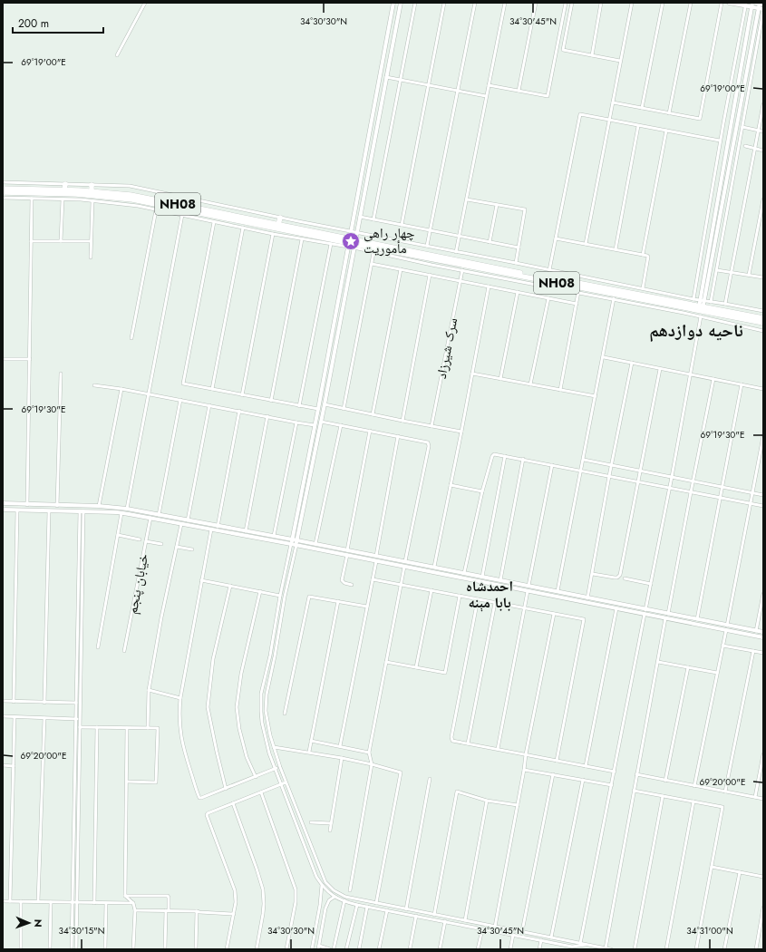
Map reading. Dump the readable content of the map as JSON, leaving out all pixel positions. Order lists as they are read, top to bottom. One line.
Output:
{"streets":{"highway":["NH08"],"street":["سرک شیرزاد","خیابان پنجم"]},"districts":["ناحیه دوازدهم","احمدشاه بابا مېنه"],"places":{"place":["چهار راهی مأموریت"]},"scale_bar":"200 m","north":"right","coordinates":["34°30'30\"N","34°30'45\"N","69°19'00\"E","69°19'30\"E","69°20'00\"E","34°30'15\"N","34°31'00\"N"]}
